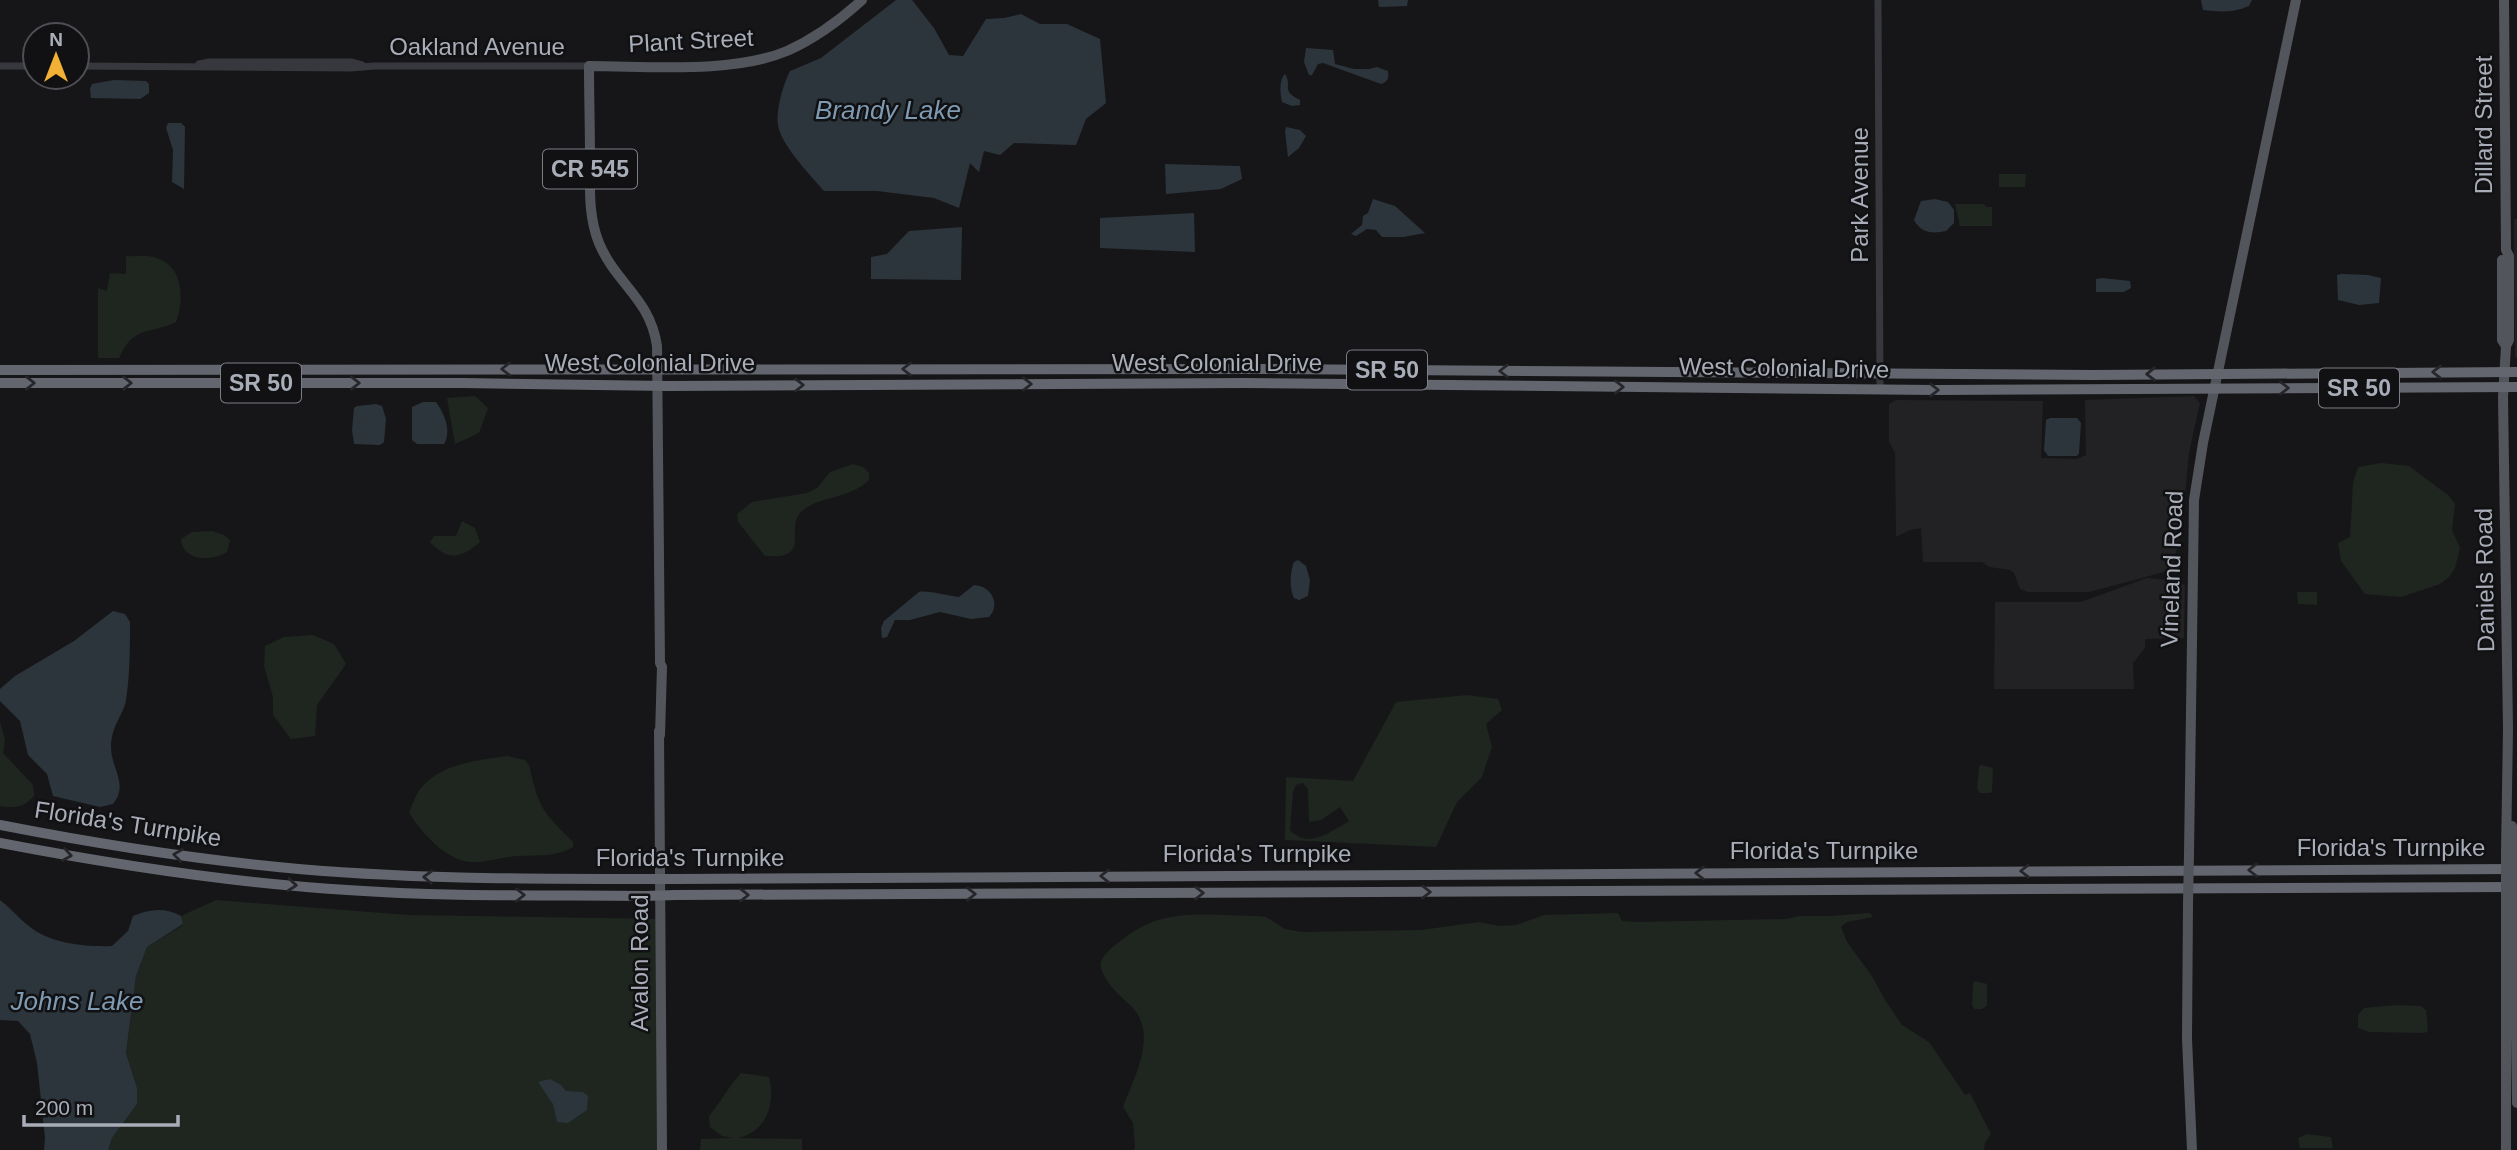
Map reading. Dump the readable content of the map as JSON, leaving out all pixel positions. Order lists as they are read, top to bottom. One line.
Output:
{"streets":{"highway":["West Colonial Drive","SR 50","Florida's Turnpike"],"main road":["Plant Street","Dillard Street","CR 545","Vineland Road","Daniels Road","Avalon Road"],"street":["Oakland Avenue","Park Avenue"]},"crossings":[["Plant Street","Oakland Avenue"],["Plant Street","CR 545"],["Oakland Avenue","CR 545"],["Dillard Street","West Colonial Drive"],["Dillard Street","Daniels Road"],["CR 545","West Colonial Drive"],["CR 545","Avalon Road"],["Park Avenue","West Colonial Drive"],["West Colonial Drive","Vineland Road"],["West Colonial Drive","Daniels Road"],["West Colonial Drive","Avalon Road"]],"water":["Brandy Lake","Johns Lake"],"scale_bar":"200 m","north":"top"}
